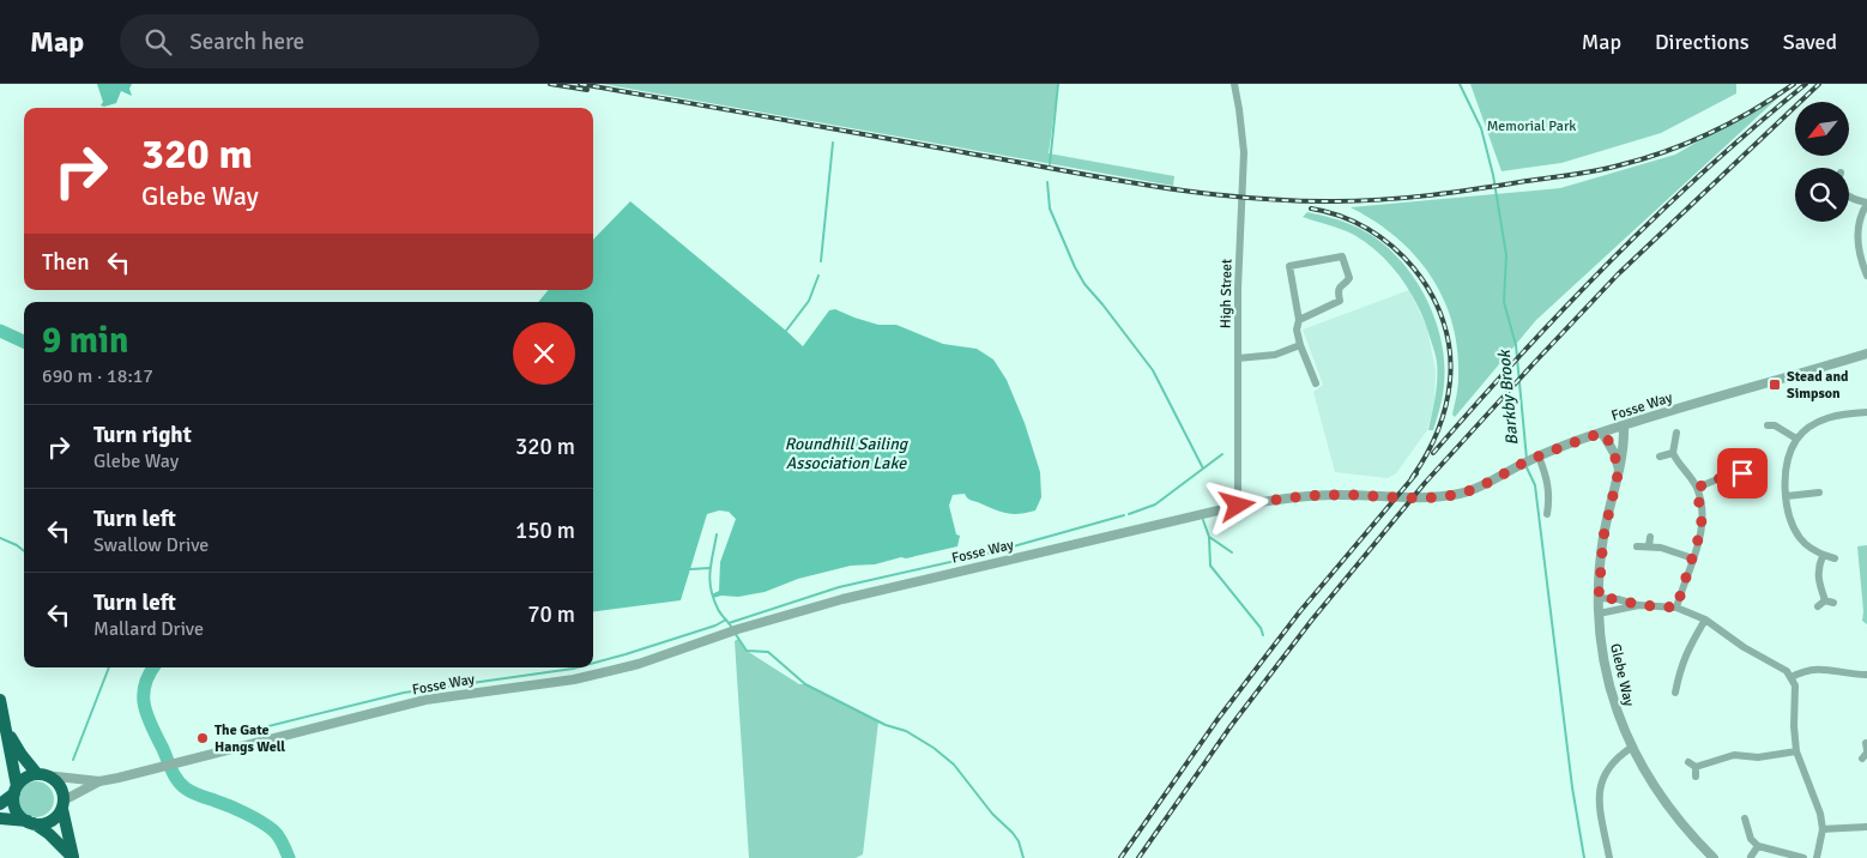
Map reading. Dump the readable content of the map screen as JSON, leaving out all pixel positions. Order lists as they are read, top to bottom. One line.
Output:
{"streets":{"street":["High Street","Fosse Way","Glebe Way"]},"crossings":[["High Street","Fosse Way"],["Fosse Way","Glebe Way"]],"water":["Barkby Brook","Roundhill Sailing Association Lake"],"parks":["Memorial Park"],"places":{"transit":["Stead and Simpson"],"other":["The Gate Hangs Well"]},"north":"bottom left","page":{"header":"Map","search":"Search here","nav":["Map","Directions","Saved"],"turn":["320 m","Glebe Way"],"then":"Then","heading":["9 min","690 m · 18:17"],"list":[{"name":"Turn right","note":"Glebe Way","value":"320 m"},{"name":"Turn left","note":"Swallow Drive","value":"150 m"},{"name":"Turn left","note":"Mallard Drive","value":"70 m"}]}}
